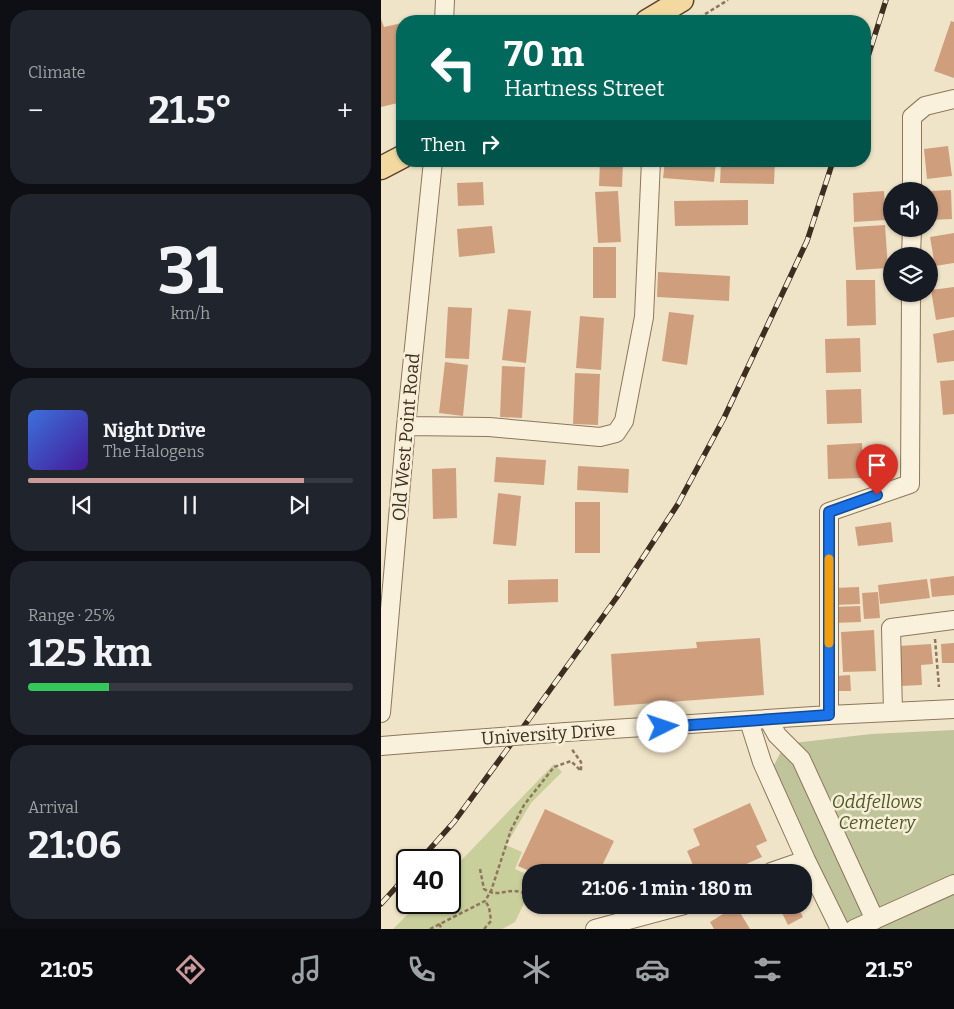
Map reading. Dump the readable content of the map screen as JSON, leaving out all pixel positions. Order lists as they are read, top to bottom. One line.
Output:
{"streets":{"street":["Old West Point Road","University Drive"]},"parks":["Oddfellows Cemetery"],"page":{"tile":["Climate",["31","km/h"],["Range · 25%","125 km"],["Arrival","21:06"]],"turn":["70 m","Hartness Street"],"heat":["−","21.5°","+"],"then":"Then","song":["Night Drive","The Halogens"],"limit":"40","trip":"21:06 · 1 min · 180 m","tabs":["21:05","21.5°"]}}
